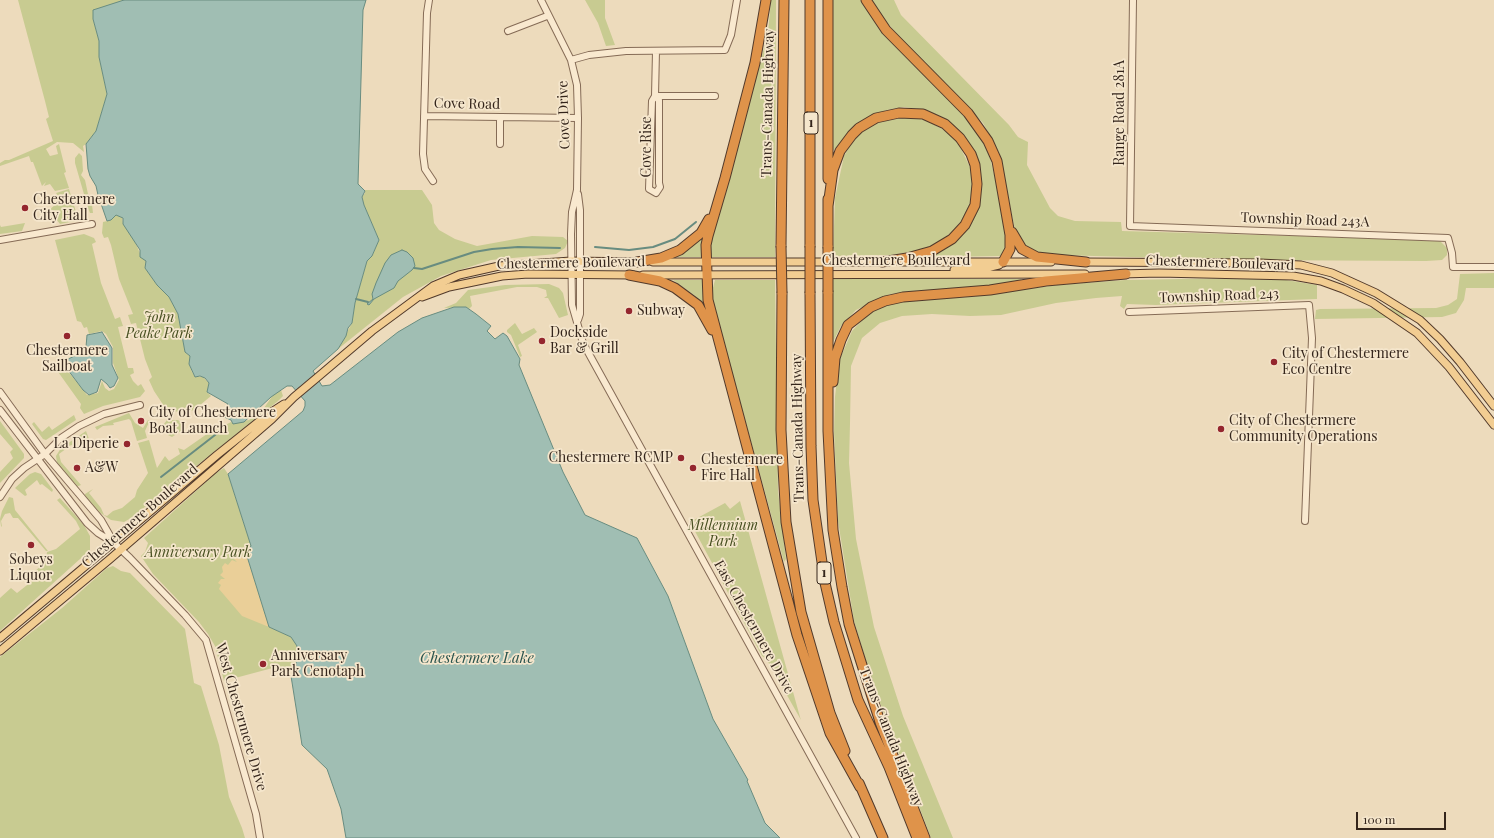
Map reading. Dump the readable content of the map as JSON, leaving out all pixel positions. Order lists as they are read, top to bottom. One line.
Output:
{"streets":{"highway":["Trans-Canada Highway","1"],"main road":["Chestermere Boulevard"],"street":["Cove Road","Range Road 281A","Cove Drive","Cove Rise","Township Road 243A","Township Road 243","East Chestermere Drive","West Chestermere Drive"]},"crossings":[["Cove Road","Cove Drive"],["Range Road 281A","Township Road 243A"],["Cove Drive","Chestermere Boulevard"],["Cove Drive","East Chestermere Drive"],["Chestermere Boulevard","East Chestermere Drive"],["Chestermere Boulevard","West Chestermere Drive"]],"water":["Chestermere Lake"],"parks":["John Peake Park","Millennium Park","Anniversary Park"],"places":["Chestermere City Hall","Subway","Chestermere Sailboat","Dockside Bar & Grill","City of Chestermere Eco Centre","City of Chestermere Boat Launch","City of Chestermere Community Operations","La Diperie","Chestermere RCMP","A&W","Chestermere Fire Hall","Sobeys Liquor","Anniversary Park Cenotaph"],"scale_bar":"100 m"}
